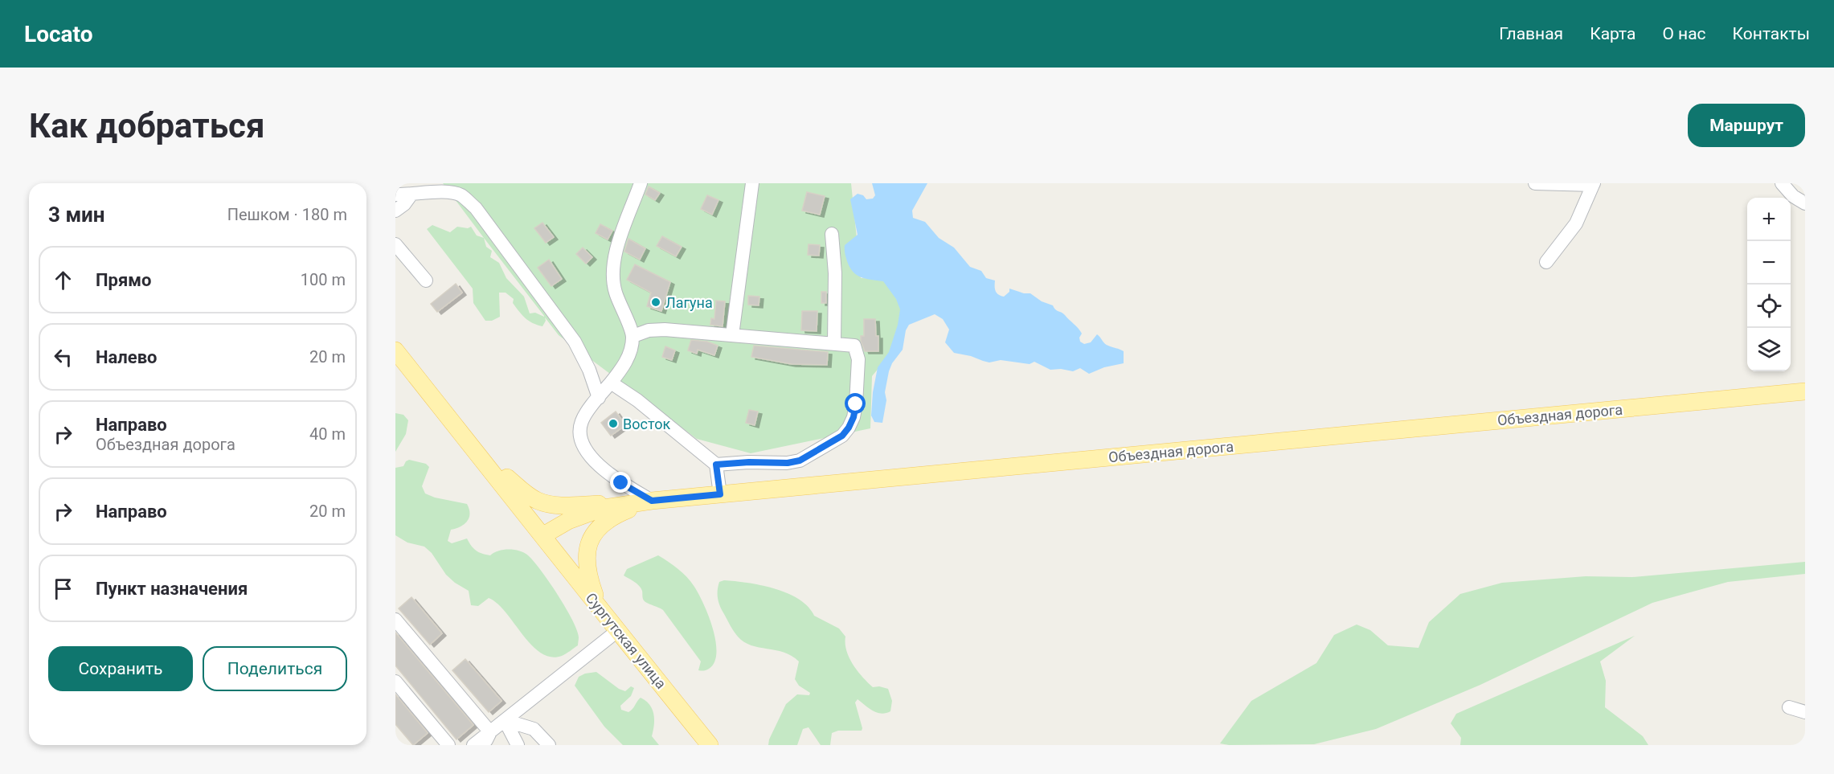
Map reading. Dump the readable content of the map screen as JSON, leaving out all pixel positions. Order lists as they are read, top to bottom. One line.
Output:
{"streets":{"main road":["Объездная дорога","Сургутская улица"]},"crossings":[["Объездная дорога","Сургутская улица"]],"places":["Лагуна","Восток"],"page":{"header":"Locato","nav":["Главная","Карта","О нас","Контакты"],"buttons":["Маршрут",["Сохранить","Поделиться"]],"title":"Как добраться","heading":["3 мин","Пешком · 180 m"],"map_buttons":["+","−"],"list":[["Прямо","100 m"],["Налево","20 m"],["Направо","Объездная дорога","40 m"],["Направо","20 m"],"Пункт назначения"]}}
